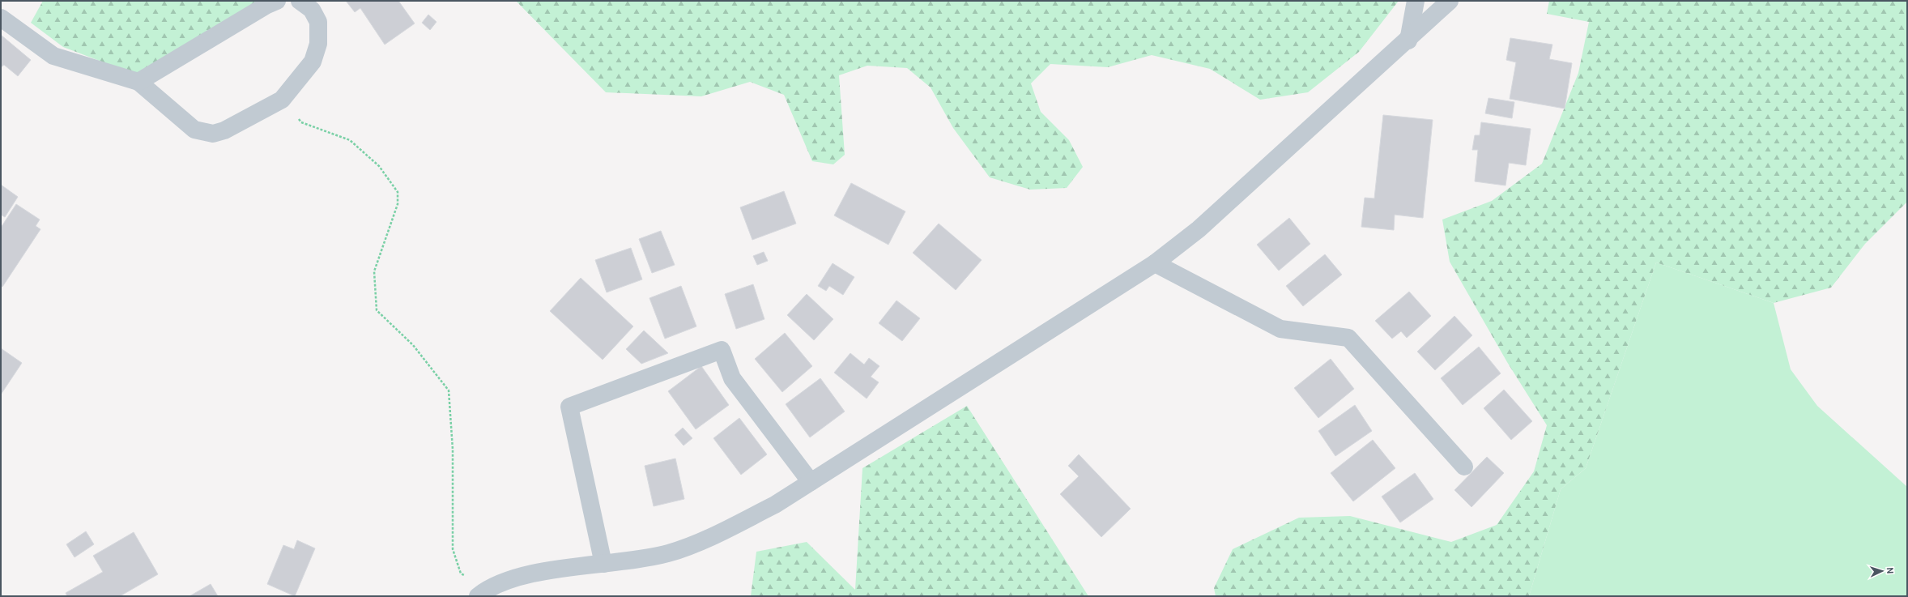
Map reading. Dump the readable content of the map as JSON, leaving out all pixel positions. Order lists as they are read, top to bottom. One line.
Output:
{"north":"right"}
